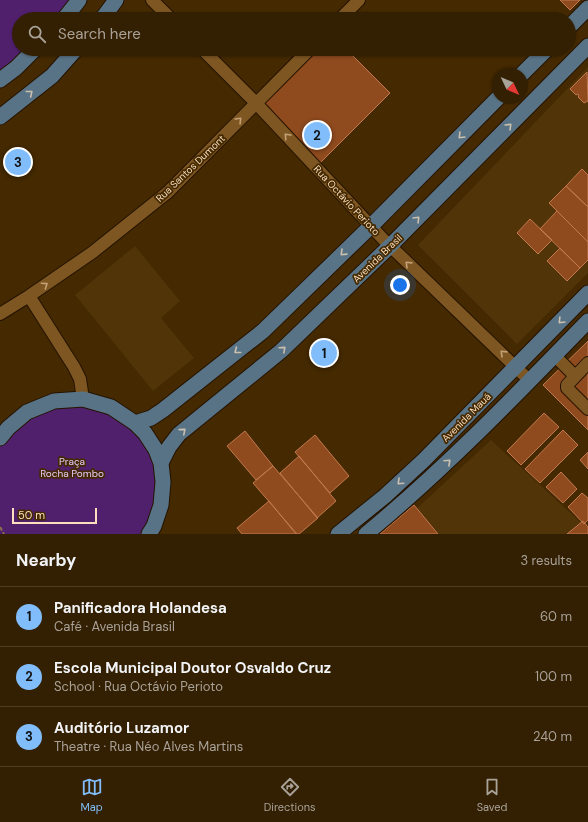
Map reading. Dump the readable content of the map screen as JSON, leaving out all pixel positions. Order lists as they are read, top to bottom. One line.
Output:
{"streets":{"main road":["Avenida Brasil","Avenida Mauá"],"street":["Rua Santos Dumont","Rua Octávio Perioto"]},"crossings":[["Rua Santos Dumont","Rua Octávio Perioto"],["Rua Octávio Perioto","Avenida Brasil"],["Rua Octávio Perioto","Avenida Mauá"]],"one_way":["Rua Santos Dumont","Rua Octávio Perioto"],"parks":["Praça Rocha Pombo"],"scale_bar":"50 m","north":"bottom right","page":{"search":"Search here","pins":["2","3","1"],"scale":"50 m","heading":["Nearby","3 results"],"list":[{"mark":"1","name":"Panificadora Holandesa","note":"Café · Avenida Brasil","value":"60 m"},{"mark":"2","name":"Escola Municipal Doutor Osvaldo Cruz","note":"School · Rua Octávio Perioto","value":"100 m"},{"mark":"3","name":"Auditório Luzamor","note":"Theatre · Rua Néo Alves Martins","value":"240 m"}],"nav":["Map","Directions","Saved"]}}
